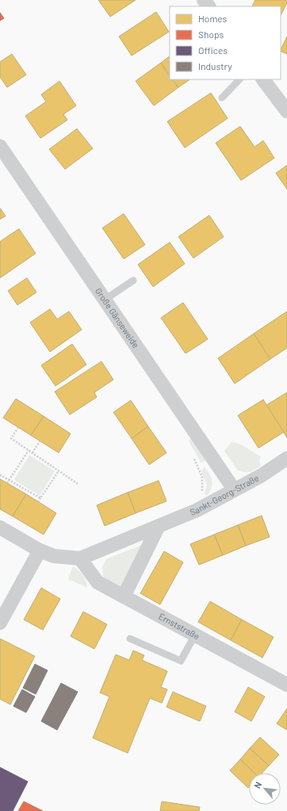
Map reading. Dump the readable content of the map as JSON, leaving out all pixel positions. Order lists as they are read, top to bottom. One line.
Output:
{"streets":{"street":["Große Gänseweide","Sankt-Georg-Straße","Ernststraße"]},"crossings":[["Große Gänseweide","Sankt-Georg-Straße"],["Sankt-Georg-Straße","Ernststraße"]],"legend":["Homes","Shops","Offices","Industry"],"north":"top left"}
